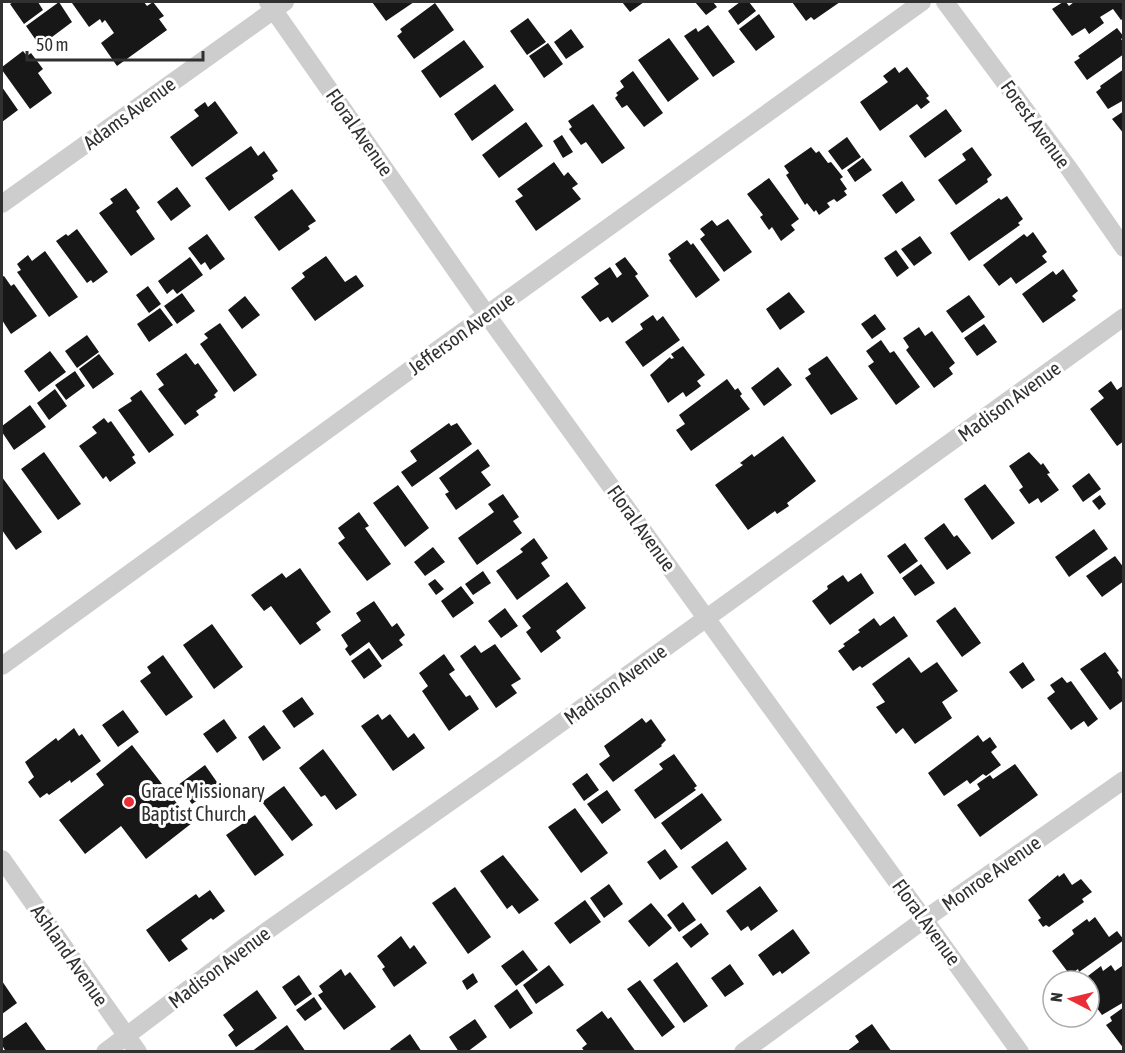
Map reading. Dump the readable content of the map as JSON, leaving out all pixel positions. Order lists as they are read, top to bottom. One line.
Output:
{"streets":{"street":["Adams Avenue","Forest Avenue","Floral Avenue","Jefferson Avenue","Madison Avenue","Monroe Avenue","Ashland Avenue"]},"crossings":[["Adams Avenue","Floral Avenue"],["Floral Avenue","Jefferson Avenue"],["Floral Avenue","Madison Avenue"],["Floral Avenue","Monroe Avenue"],["Madison Avenue","Ashland Avenue"]],"places":["Grace Missionary Baptist Church"],"scale_bar":"50 m","north":"left"}
